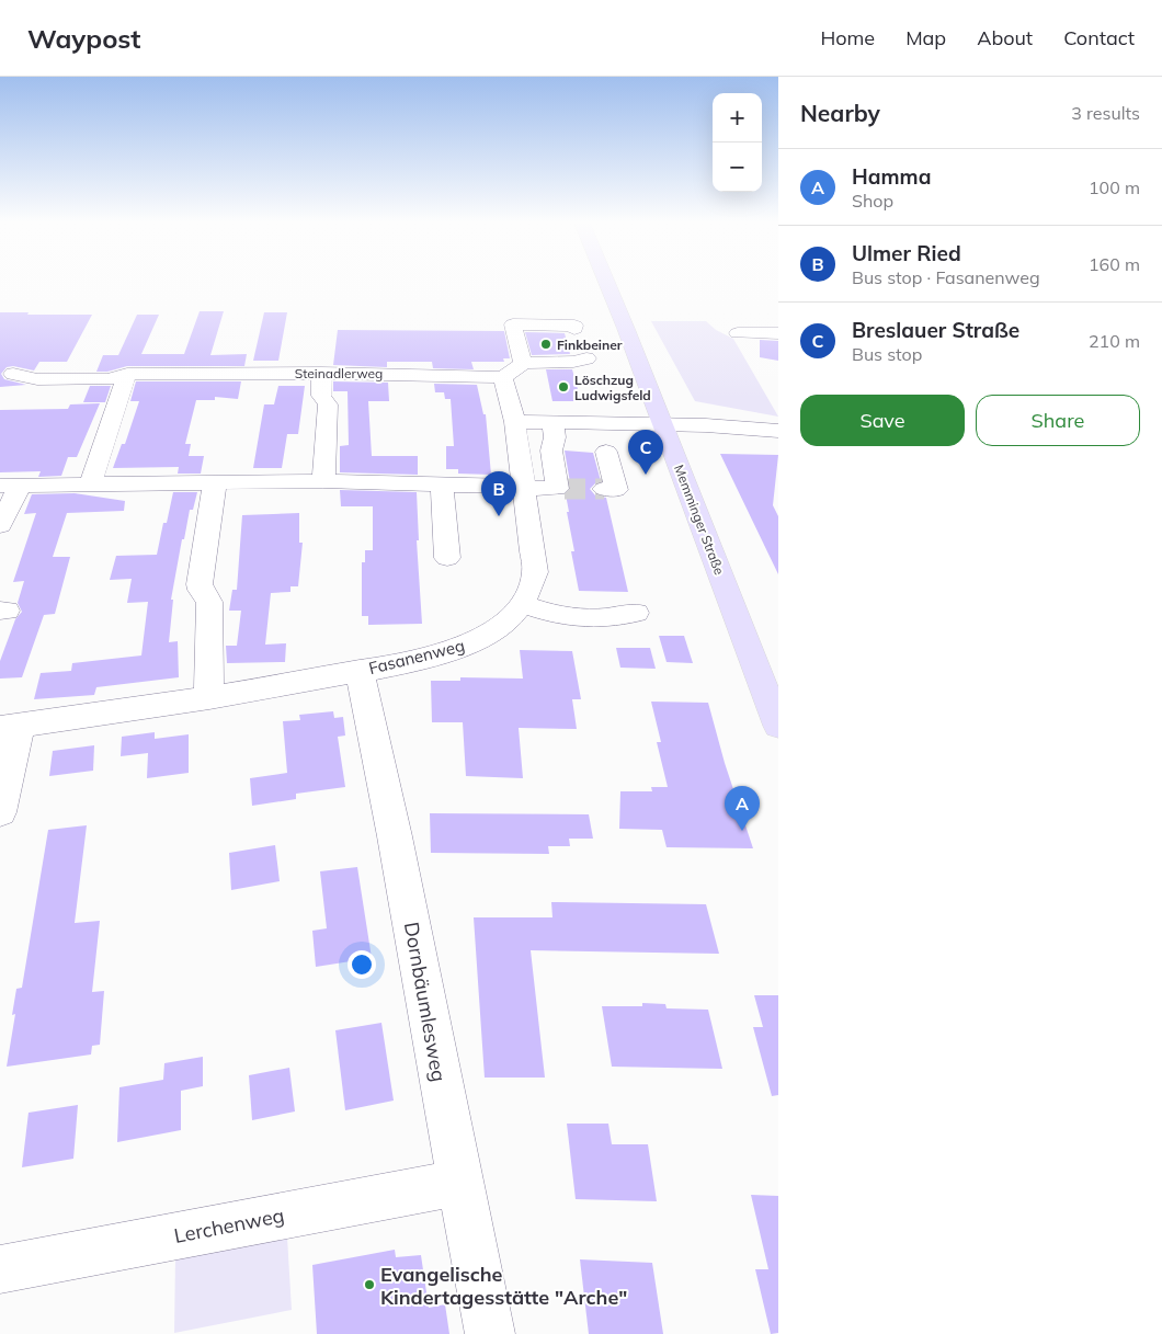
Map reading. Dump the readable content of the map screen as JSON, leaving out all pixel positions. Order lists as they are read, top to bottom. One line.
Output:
{"streets":{"main road":["Memminger Straße"],"street":["Steinadlerweg","Fasanenweg","Dornbäumlesweg","Lerchenweg"]},"crossings":[["Fasanenweg","Dornbäumlesweg"],["Dornbäumlesweg","Lerchenweg"]],"places":["Finkbeiner","Löschzug Ludwigsfeld","Evangelische Kindertagesstätte \"Arche\""],"page":{"header":"Waypost","nav":["Home","Map","About","Contact"],"heading":["Nearby","3 results"],"map_buttons":["+","−"],"list":[{"mark":"A","name":"Hamma","note":"Shop","value":"100 m"},{"mark":"B","name":"Ulmer Ried","note":"Bus stop · Fasanenweg","value":"160 m"},{"mark":"C","name":"Breslauer Straße","note":"Bus stop","value":"210 m"}],"buttons":["Save","Share"],"pins":["C","B","A"]}}
